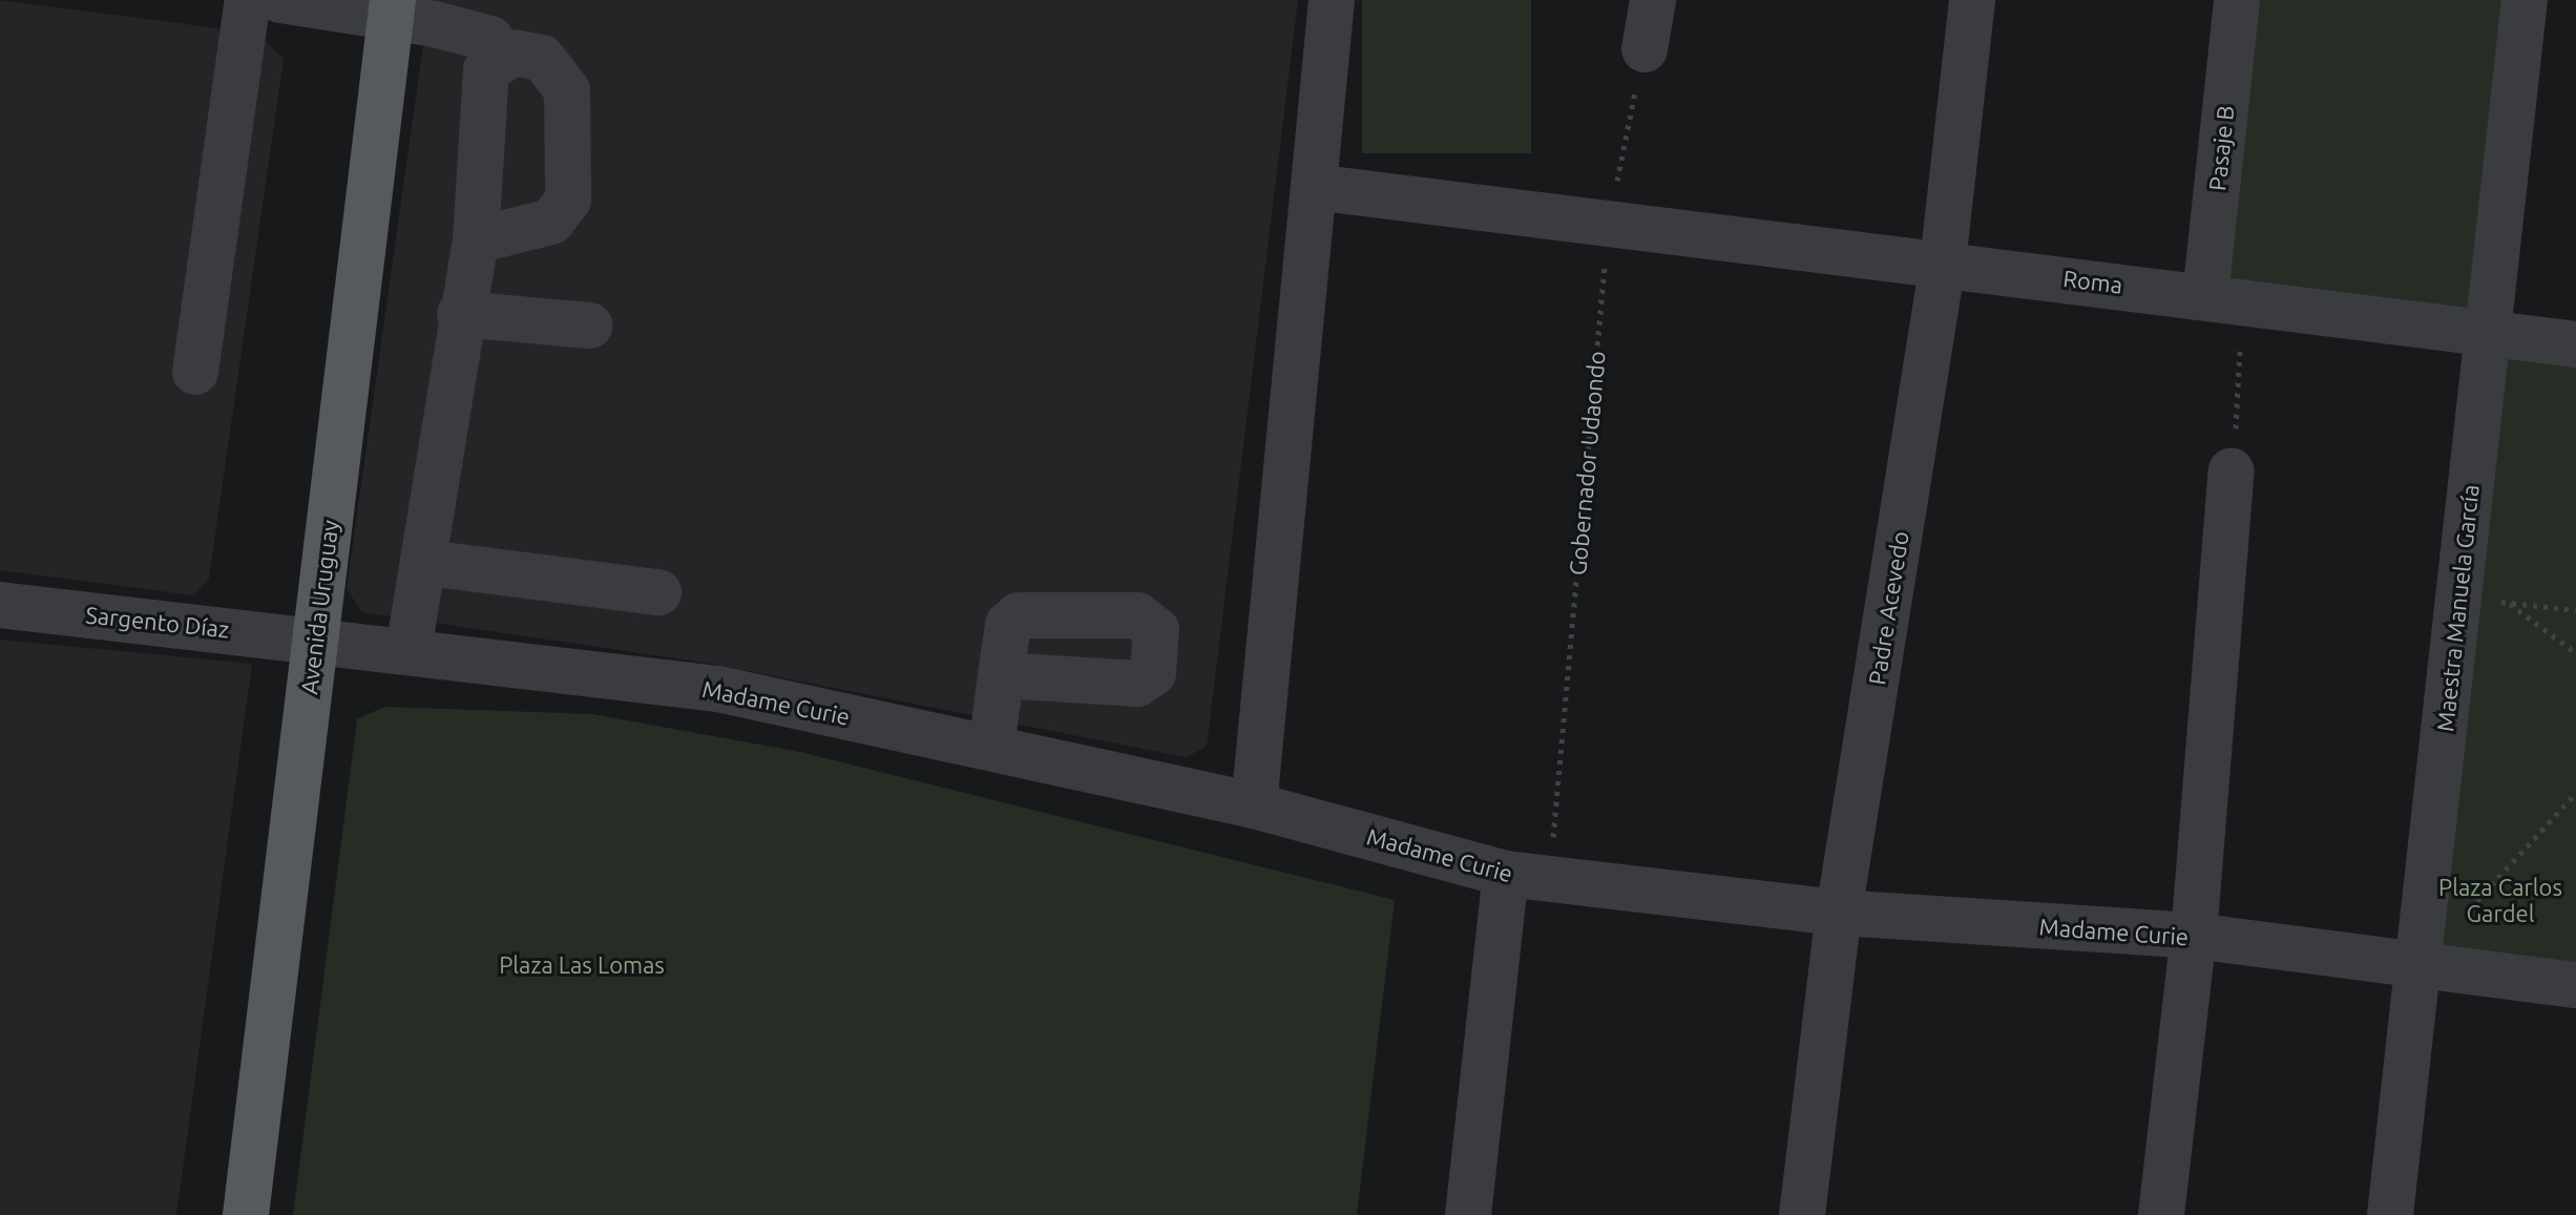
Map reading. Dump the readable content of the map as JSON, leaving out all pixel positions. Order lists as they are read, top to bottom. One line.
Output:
{"streets":{"main road":["Avenida Uruguay"],"street":["Pasaje B","Roma","Padre Acevedo","Maestra Manuela García","Sargento Díaz","Madame Curie"],"path":["Gobernador Udaondo"]},"crossings":[["Pasaje B","Roma"],["Roma","Gobernador Udaondo"],["Roma","Padre Acevedo"],["Roma","Maestra Manuela García"],["Gobernador Udaondo","Madame Curie"],["Avenida Uruguay","Sargento Díaz"],["Avenida Uruguay","Madame Curie"],["Padre Acevedo","Madame Curie"],["Maestra Manuela García","Madame Curie"],["Sargento Díaz","Madame Curie"]],"parks":["Plaza Carlos Gardel","Plaza Las Lomas"]}
